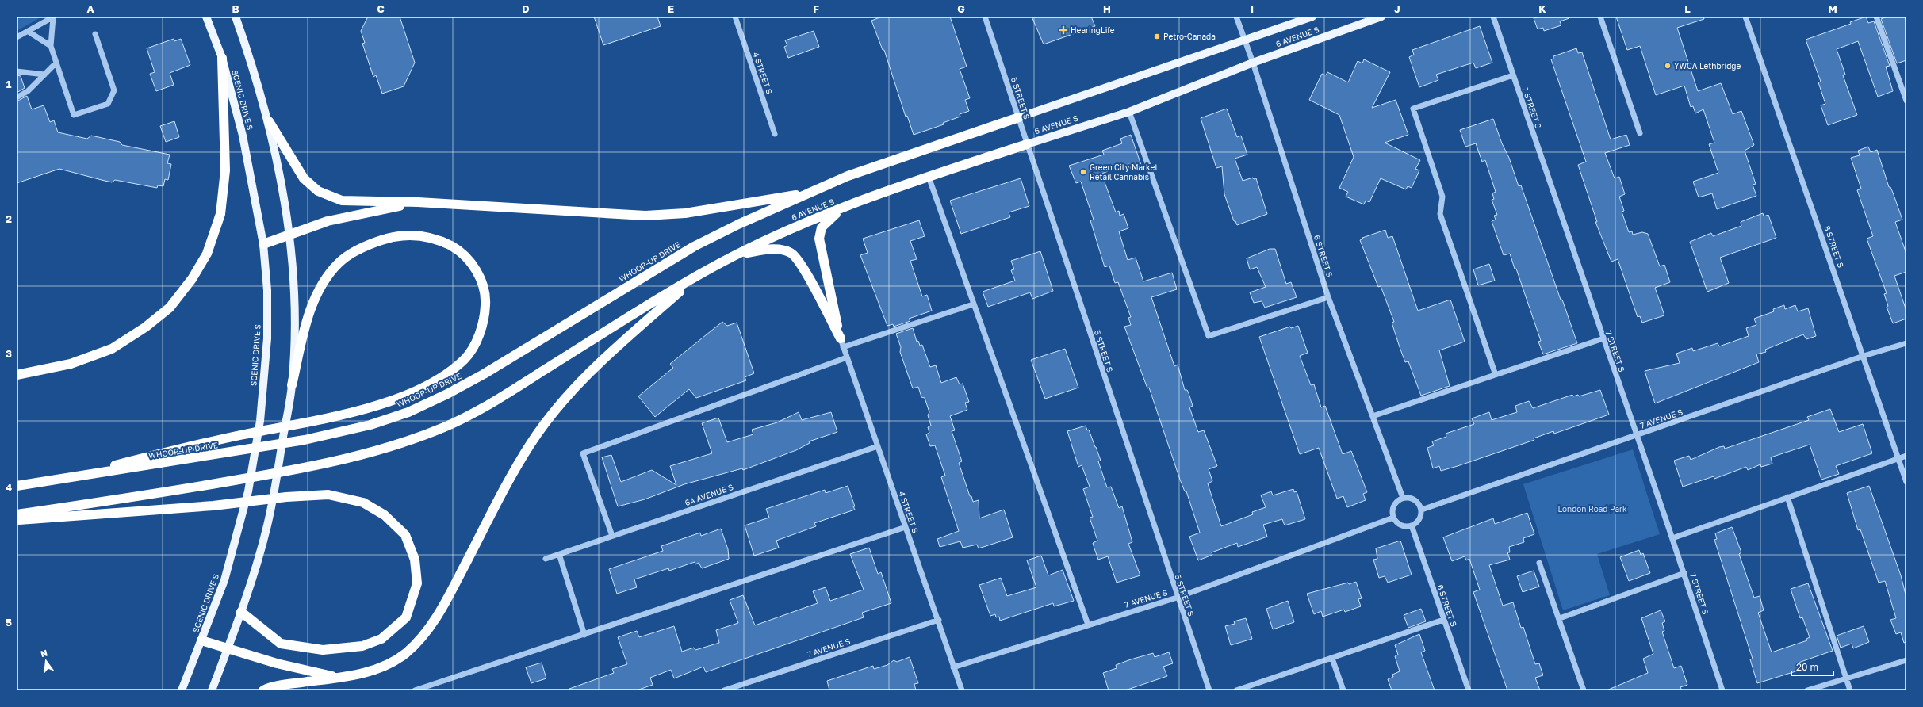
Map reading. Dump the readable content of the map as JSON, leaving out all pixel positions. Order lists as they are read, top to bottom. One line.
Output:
{"streets":{"highway":["6 AVENUE S","WHOOP-UP DRIVE"],"main road":["SCENIC DRIVE S"],"street":["4 STREET S","5 STREET S","7 STREET S","8 STREET S","6 STREET S","7 AVENUE S","6A AVENUE S"]},"crossings":[["6 AVENUE S","5 STREET S"],["6 AVENUE S","6 STREET S"],["6 AVENUE S","WHOOP-UP DRIVE"],["4 STREET S","7 AVENUE S"],["4 STREET S","6A AVENUE S"],["5 STREET S","7 AVENUE S"],["7 STREET S","7 AVENUE S"],["8 STREET S","7 AVENUE S"],["6 STREET S","7 AVENUE S"]],"parks":["London Road Park"],"places":{"health":["HearingLife"],"other":["Petro-Canada","YWCA Lethbridge","Green City Market Retail Cannabis"]},"scale_bar":"20 m","north":"top","grid":{"columns":["A","B","C","D","E","F","G","H","I","J","K","L","M"],"rows":["1","2","3","4","5"]}}
